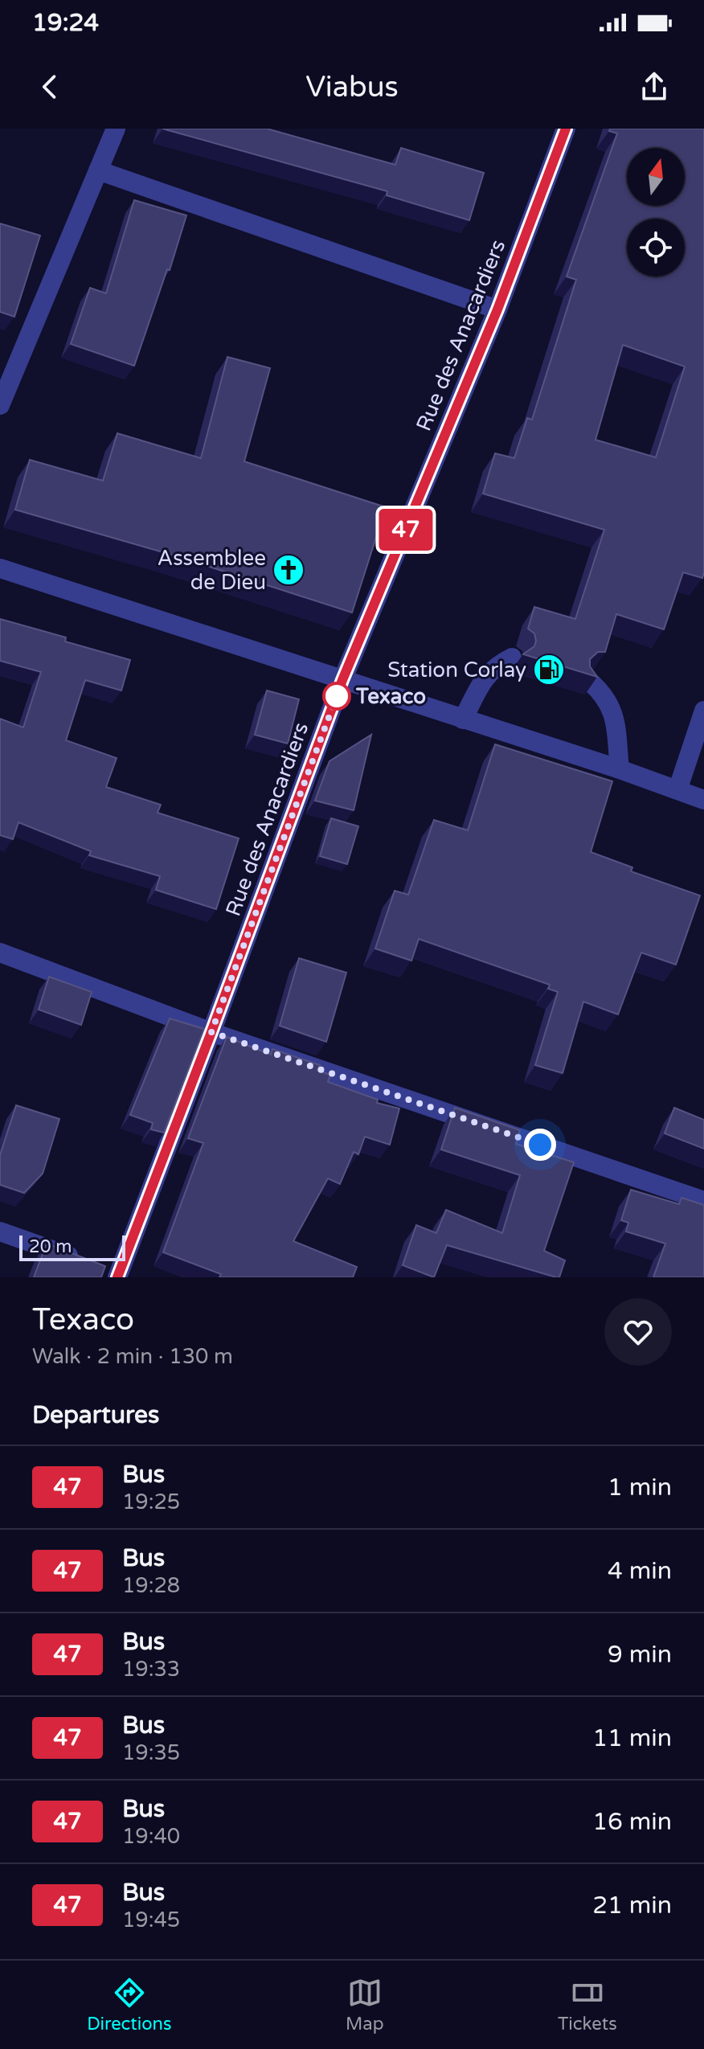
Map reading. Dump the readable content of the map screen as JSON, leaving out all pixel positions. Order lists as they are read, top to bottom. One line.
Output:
{"streets":{"street":["Rue des Anacardiers"]},"places":{"church":["Assemblee de Dieu"],"fuel station":["Station Corlay"],"other":["Texaco"]},"lines":["bus line 47"],"scale_bar":"20 m","north":"top","page":{"status":"19:24","header":"Viabus","on_map":"47","scale":"20 m","heading":[["Texaco","Walk · 2 min · 130 m"],"Departures"],"list":[{"mark":"47","name":"Bus","note":"19:25","value":"1 min"},{"mark":"47","name":"Bus","note":"19:28","value":"4 min"},{"mark":"47","name":"Bus","note":"19:33","value":"9 min"},{"mark":"47","name":"Bus","note":"19:35","value":"11 min"},{"mark":"47","name":"Bus","note":"19:40","value":"16 min"},{"mark":"47","name":"Bus","note":"19:45","value":"21 min"}],"tabs":["Directions","Map","Tickets"]}}
